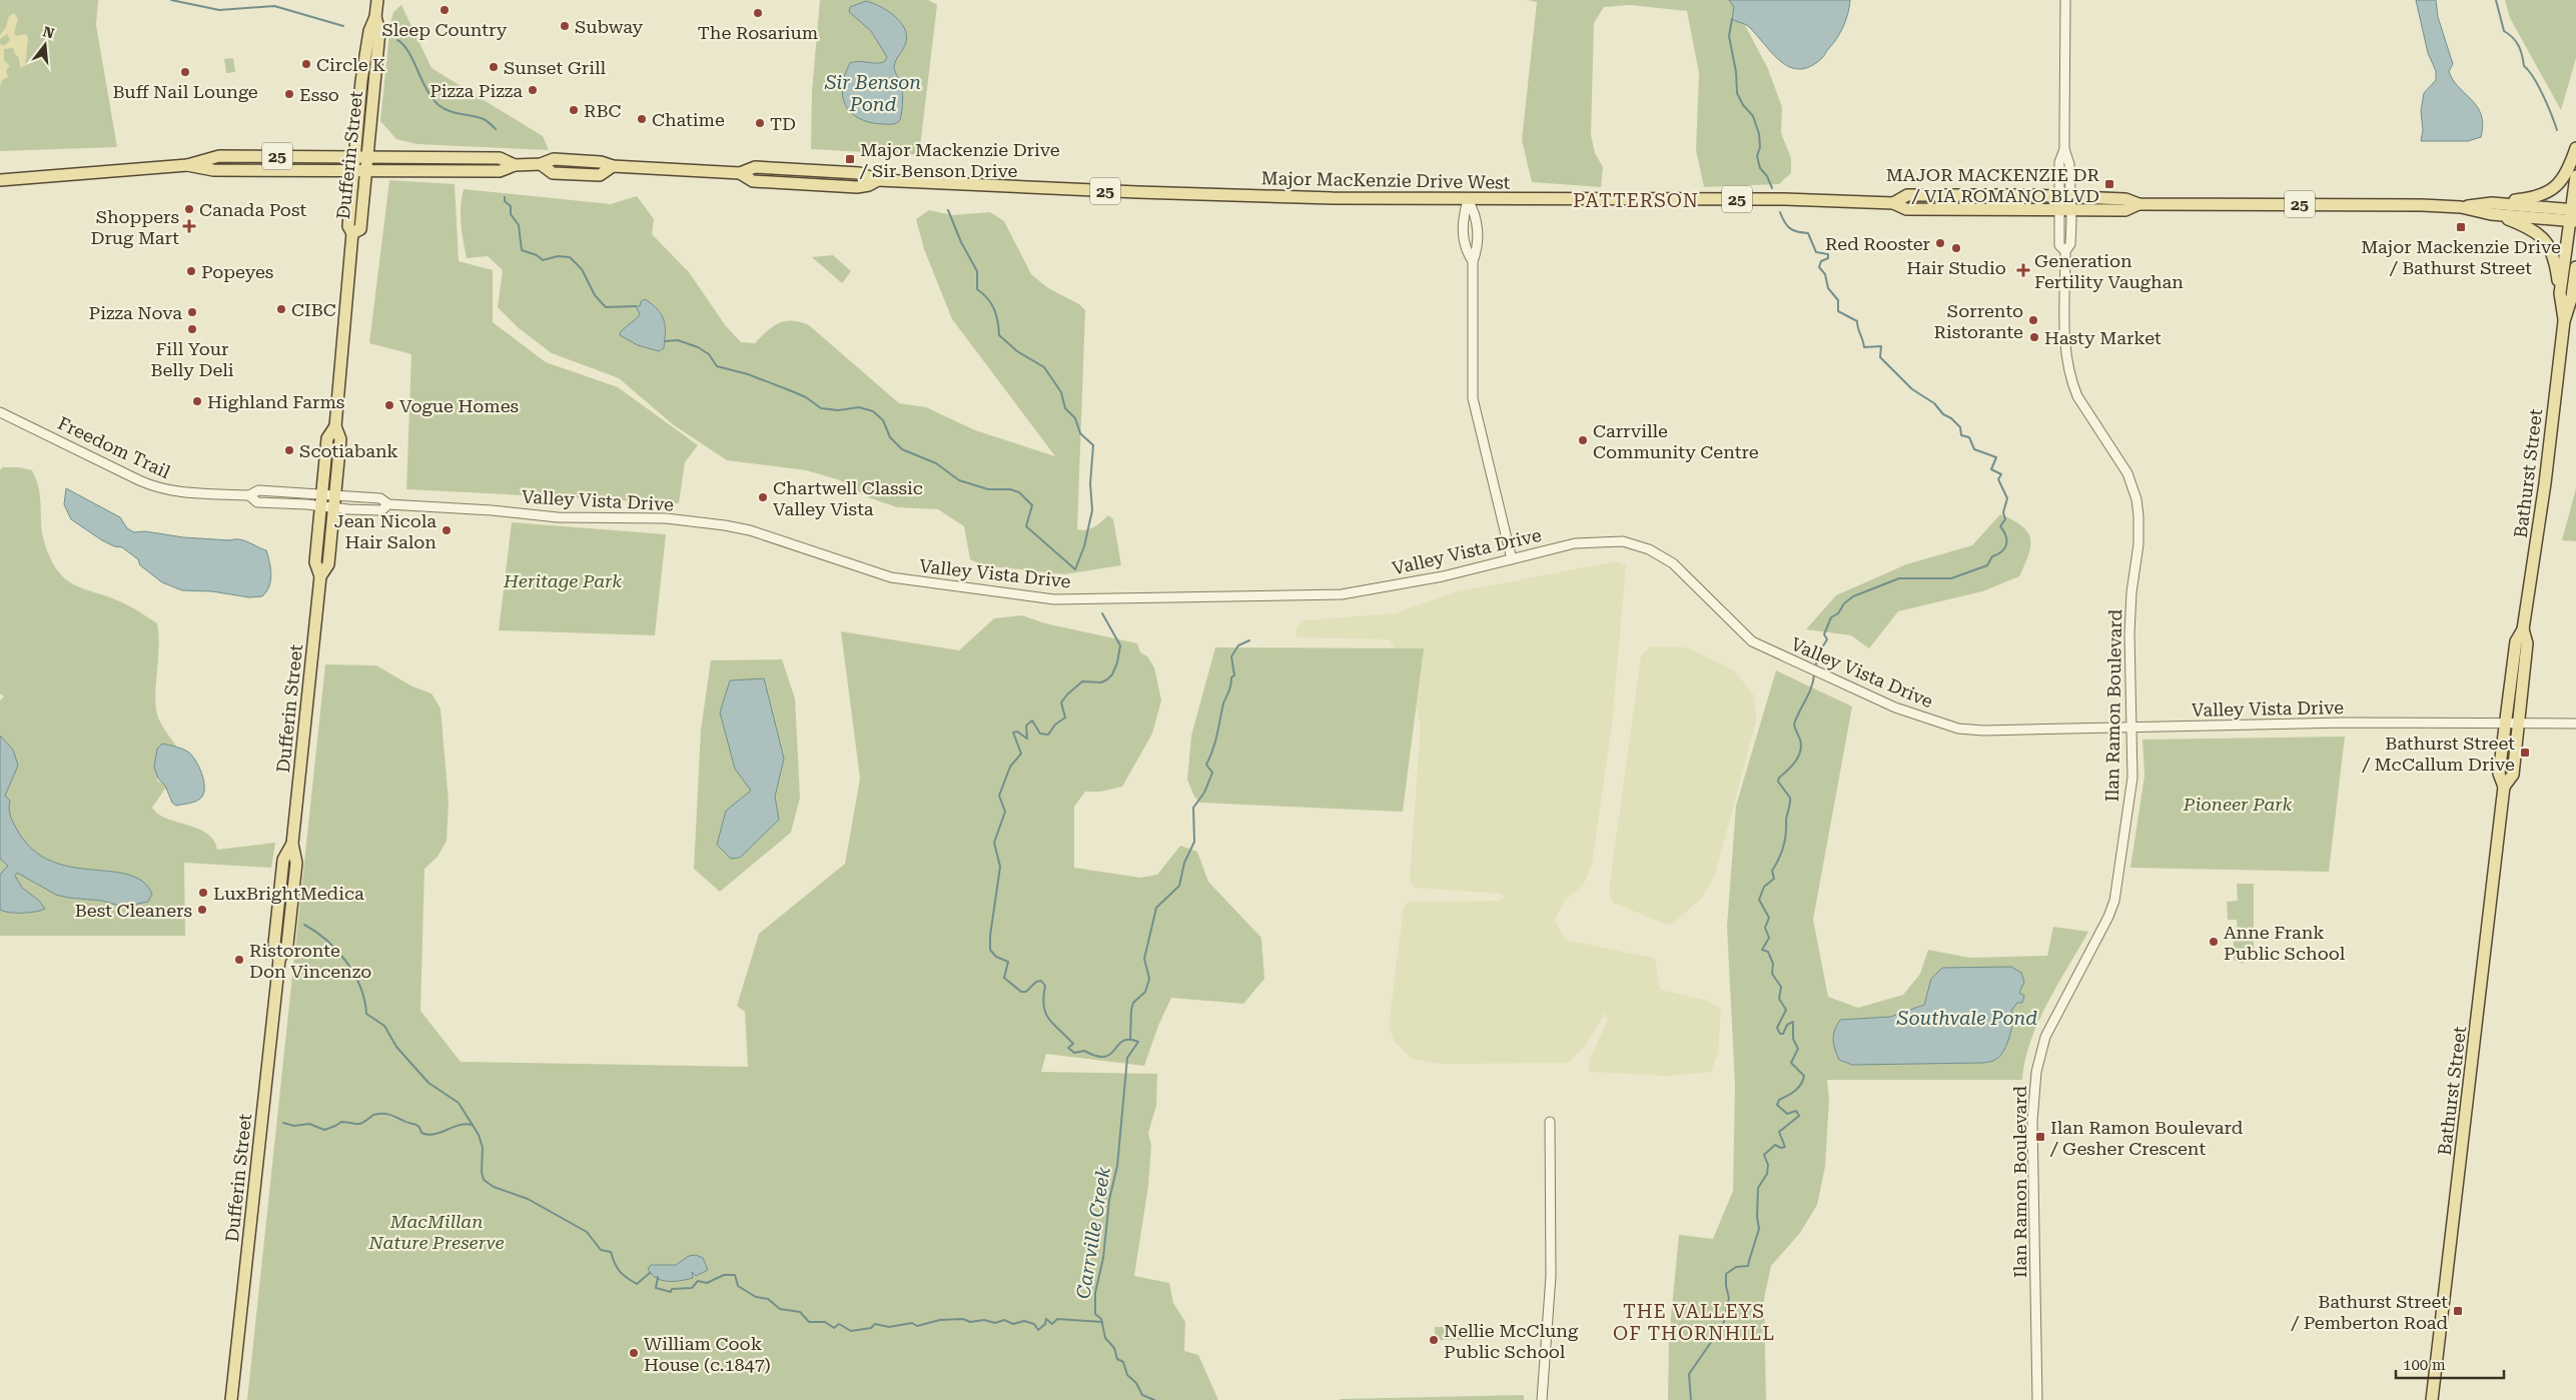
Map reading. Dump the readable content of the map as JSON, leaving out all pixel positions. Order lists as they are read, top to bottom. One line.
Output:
{"streets":{"main road":["Dufferin Street","25","Major MacKenzie Drive West","Bathurst Street"],"street":["Freedom Trail","Valley Vista Drive","Ilan Ramon Boulevard"]},"crossings":[["Dufferin Street","Major MacKenzie Drive West"],["Dufferin Street","Freedom Trail"],["Dufferin Street","Valley Vista Drive"],["Major MacKenzie Drive West","Bathurst Street"],["Major MacKenzie Drive West","Ilan Ramon Boulevard"],["Freedom Trail","Valley Vista Drive"],["Bathurst Street","Valley Vista Drive"],["Valley Vista Drive","Ilan Ramon Boulevard"]],"districts":["PATTERSON","THE VALLEYS OF THORNHILL"],"water":["Sir Benson Pond","Southvale Pond","Carrville Creek"],"parks":["Heritage Park","Pioneer Park","MacMillan Nature Preserve"],"places":{"other":["Sleep Country","The Rosarium","Subway","Circle K","Sunset Grill","Buff Nail Lounge","Pizza Pizza","Esso","RBC","Chatime","TD","Canada Post","Red Rooster","Hair Studio","Popeyes","CIBC","Pizza Nova","Sorrento Ristorante","Fill Your Belly Deli","Hasty Market","Highland Farms","Vogue Homes","Carrville Community Centre","Scotiabank","Chartwell Classic Valley Vista","Jean Nicola Hair Salon","LuxBrightMedica","Best Cleaners","Anne Frank Public School","Ristoronte Don Vincenzo","Nellie McClung Public School","William Cook House (c.1847)"],"transit":["Major Mackenzie Drive / Sir Benson Drive","MAJOR MACKENZIE DR / VIA ROMANO BLVD","Major Mackenzie Drive / Bathurst Street","Bathurst Street / McCallum Drive","Ilan Ramon Boulevard / Gesher Crescent","Bathurst Street / Pemberton Road"],"health":["Shoppers Drug Mart","Generation Fertility Vaughan"]},"scale_bar":"100 m","north":"top"}
